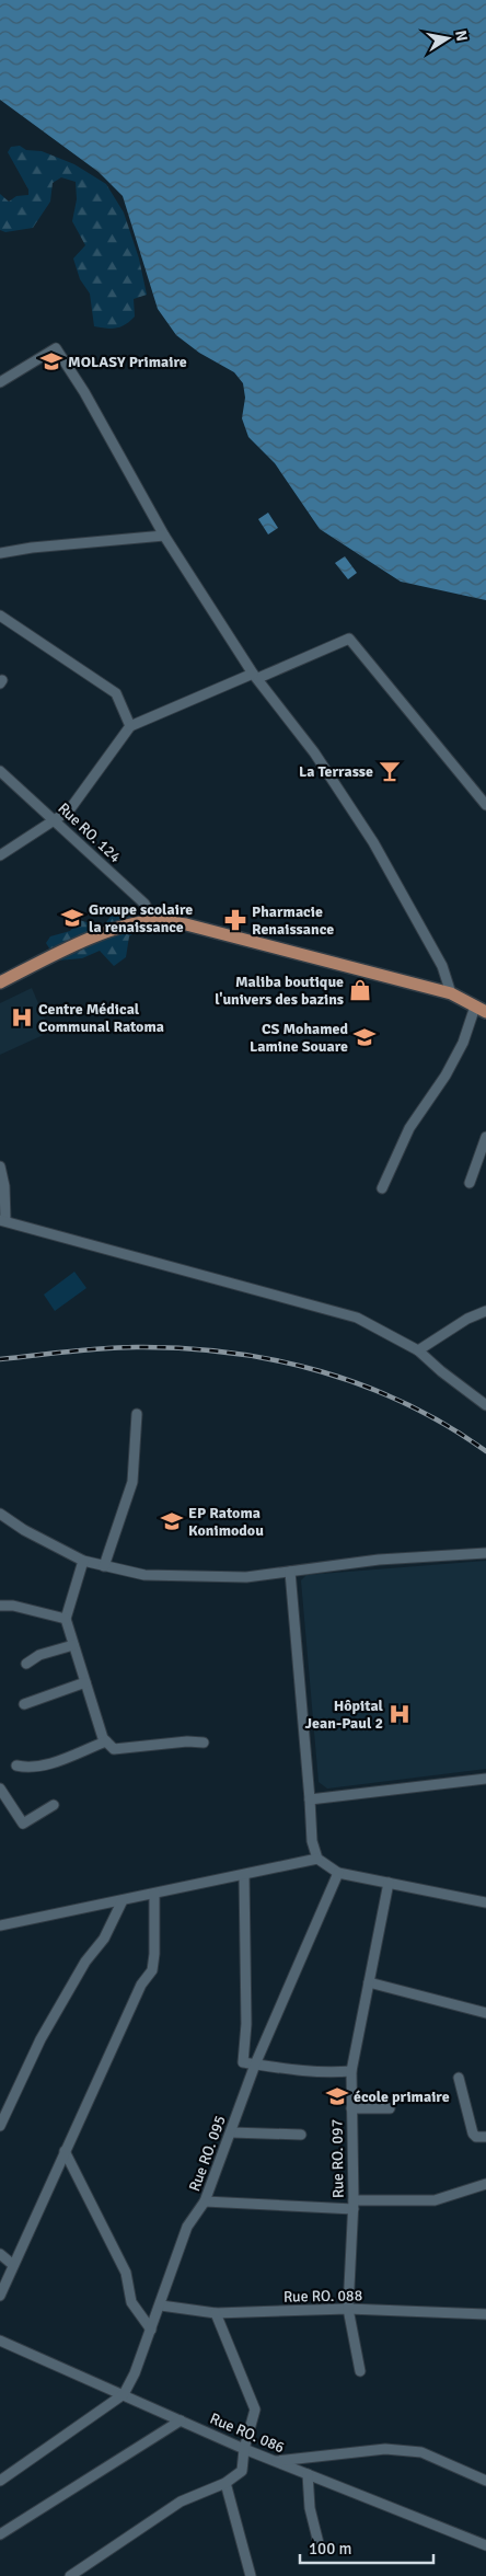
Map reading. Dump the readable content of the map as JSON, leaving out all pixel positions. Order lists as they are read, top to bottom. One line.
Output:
{"streets":{"street":["Rue RO. 124","Rue RO. 095","Rue RO. 097","Rue RO. 088","Rue RO. 086"]},"crossings":[["Rue RO. 095","Rue RO. 088"],["Rue RO. 095","Rue RO. 086"],["Rue RO. 097","Rue RO. 088"]],"places":{"school or university":["MOLASY Primaire","Groupe scolaire la renaissance","CS Mohamed Lamine Souare","EP Ratoma Konimodou","école primaire"],"bar":["La Terrasse"],"pharmacy":["Pharmacie Renaissance"],"shop":["Maliba boutique l'univers des bazins"],"hospital":["Centre Médical Communal Ratoma","Hôpital Jean-Paul 2"]},"scale_bar":"100 m","north":"right"}
